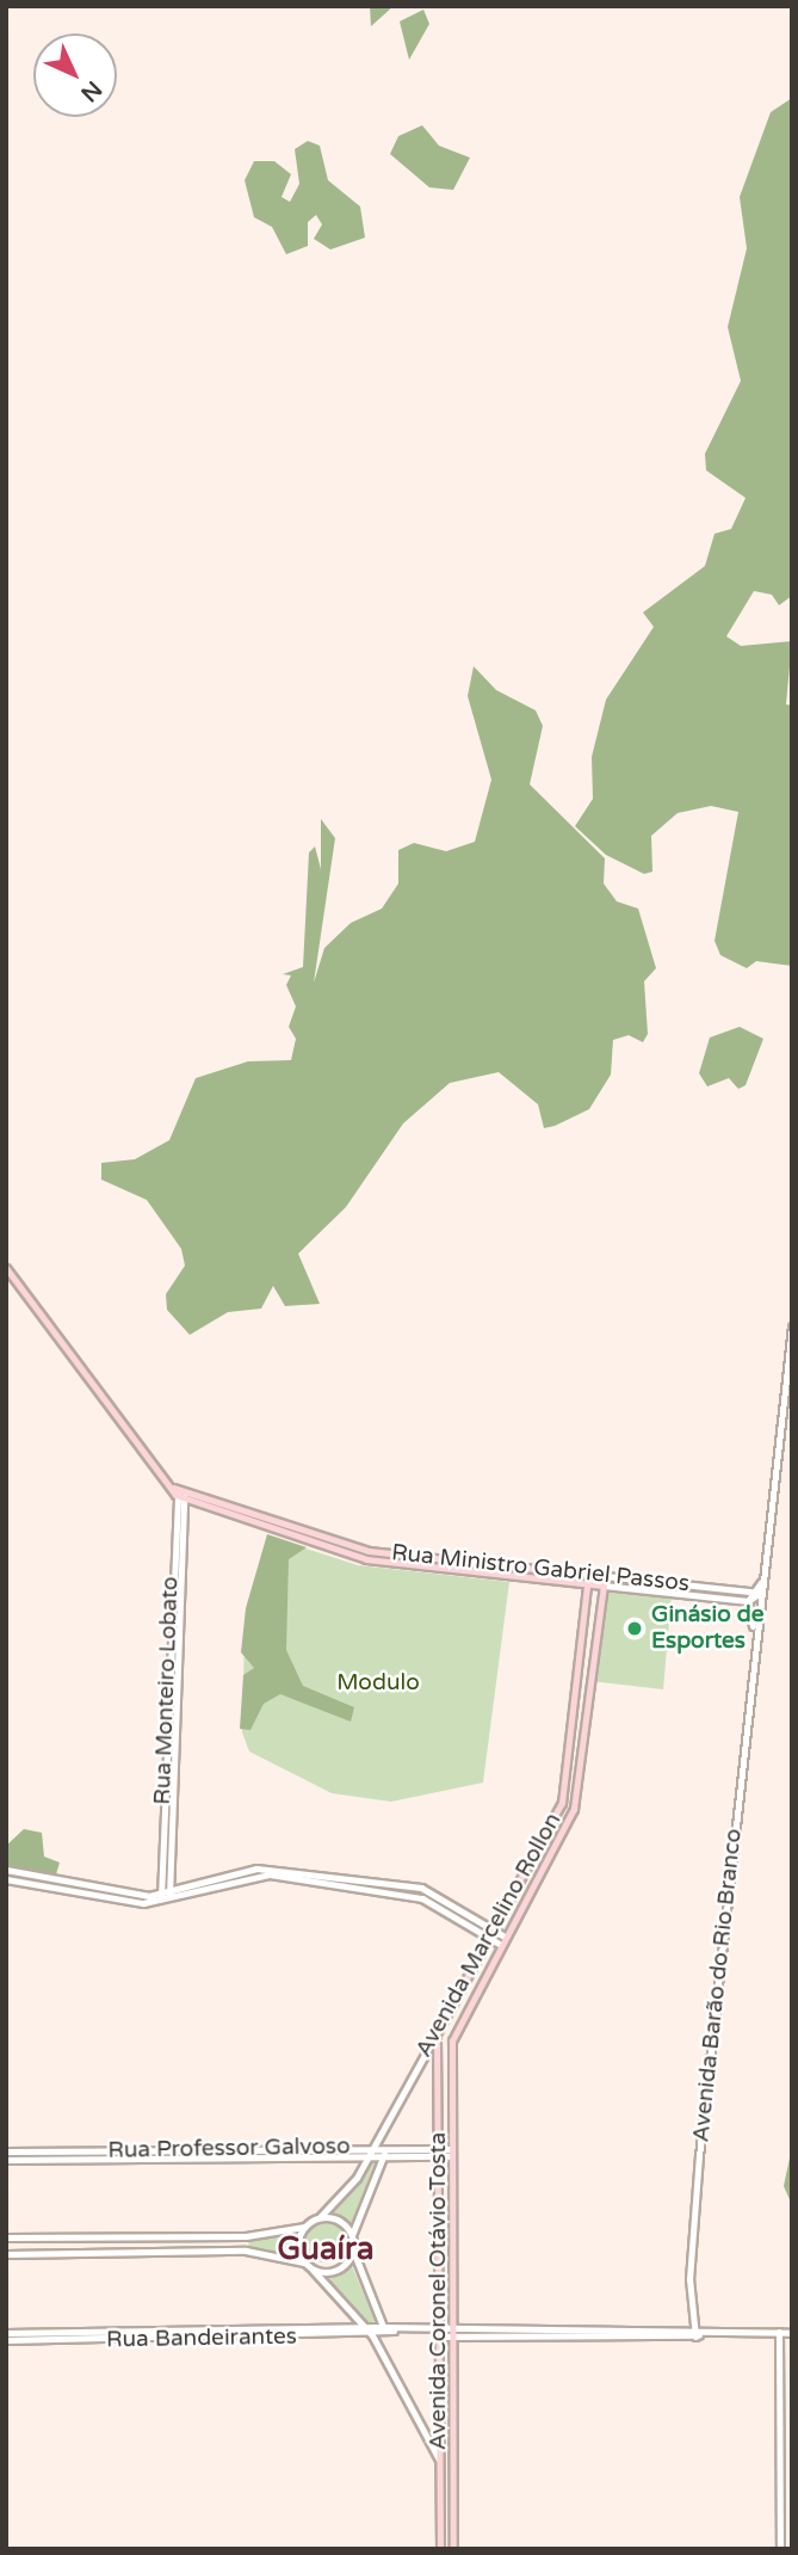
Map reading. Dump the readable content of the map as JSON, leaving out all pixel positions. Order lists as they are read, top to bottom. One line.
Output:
{"streets":{"main road":["Rua Ministro Gabriel Passos","Avenida Marcelino Rollon","Avenida Coronel Otávio Tosta"],"street":["Rua Monteiro Lobato","Avenida Barão do Rio Branco","Rua Professor Galvoso","Rua Bandeirantes"]},"crossings":[["Rua Ministro Gabriel Passos","Rua Monteiro Lobato"],["Rua Ministro Gabriel Passos","Avenida Marcelino Rollon"],["Rua Ministro Gabriel Passos","Avenida Barão do Rio Branco"],["Avenida Marcelino Rollon","Rua Professor Galvoso"],["Avenida Marcelino Rollon","Avenida Coronel Otávio Tosta"],["Avenida Barão do Rio Branco","Rua Bandeirantes"],["Rua Professor Galvoso","Avenida Coronel Otávio Tosta"],["Avenida Coronel Otávio Tosta","Rua Bandeirantes"]],"districts":["Guaíra"],"parks":["Modulo"],"places":["Ginásio de Esportes"],"north":"bottom right"}
